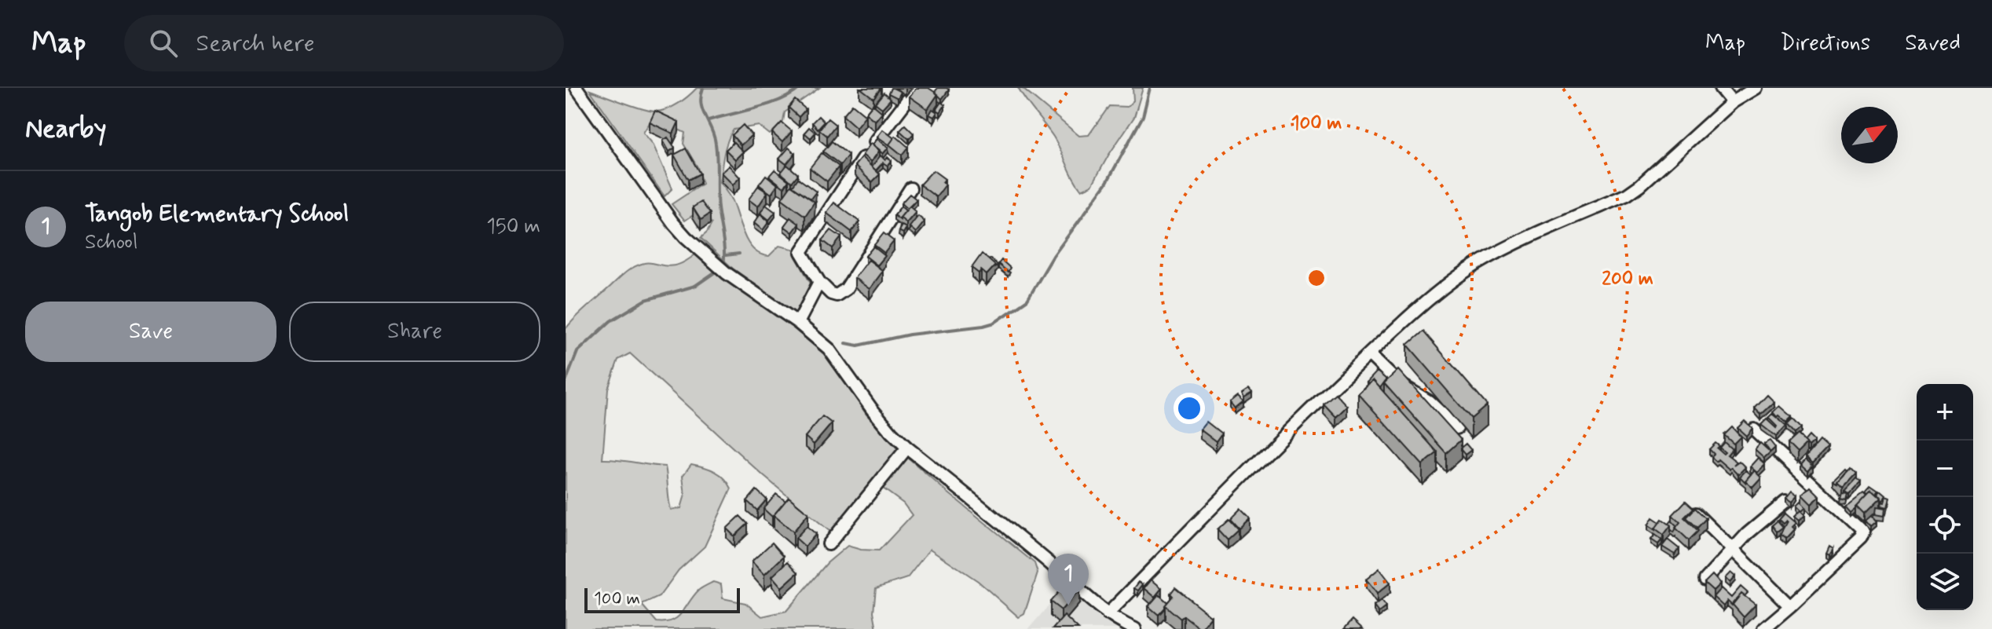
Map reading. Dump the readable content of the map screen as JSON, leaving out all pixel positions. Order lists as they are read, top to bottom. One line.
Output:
{"scale_bar":"100 m","north":"top right","page":{"header":"Map","search":"Search here","nav":["Map","Directions","Saved"],"heading":"Nearby","list":[{"mark":"1","name":"Tangob Elementary School","note":"School","value":"150 m"}],"buttons":["Save","Share"],"map_buttons":["+","−"],"pins":"1","scale":"100 m"},"rings":["100 m","200 m"]}
